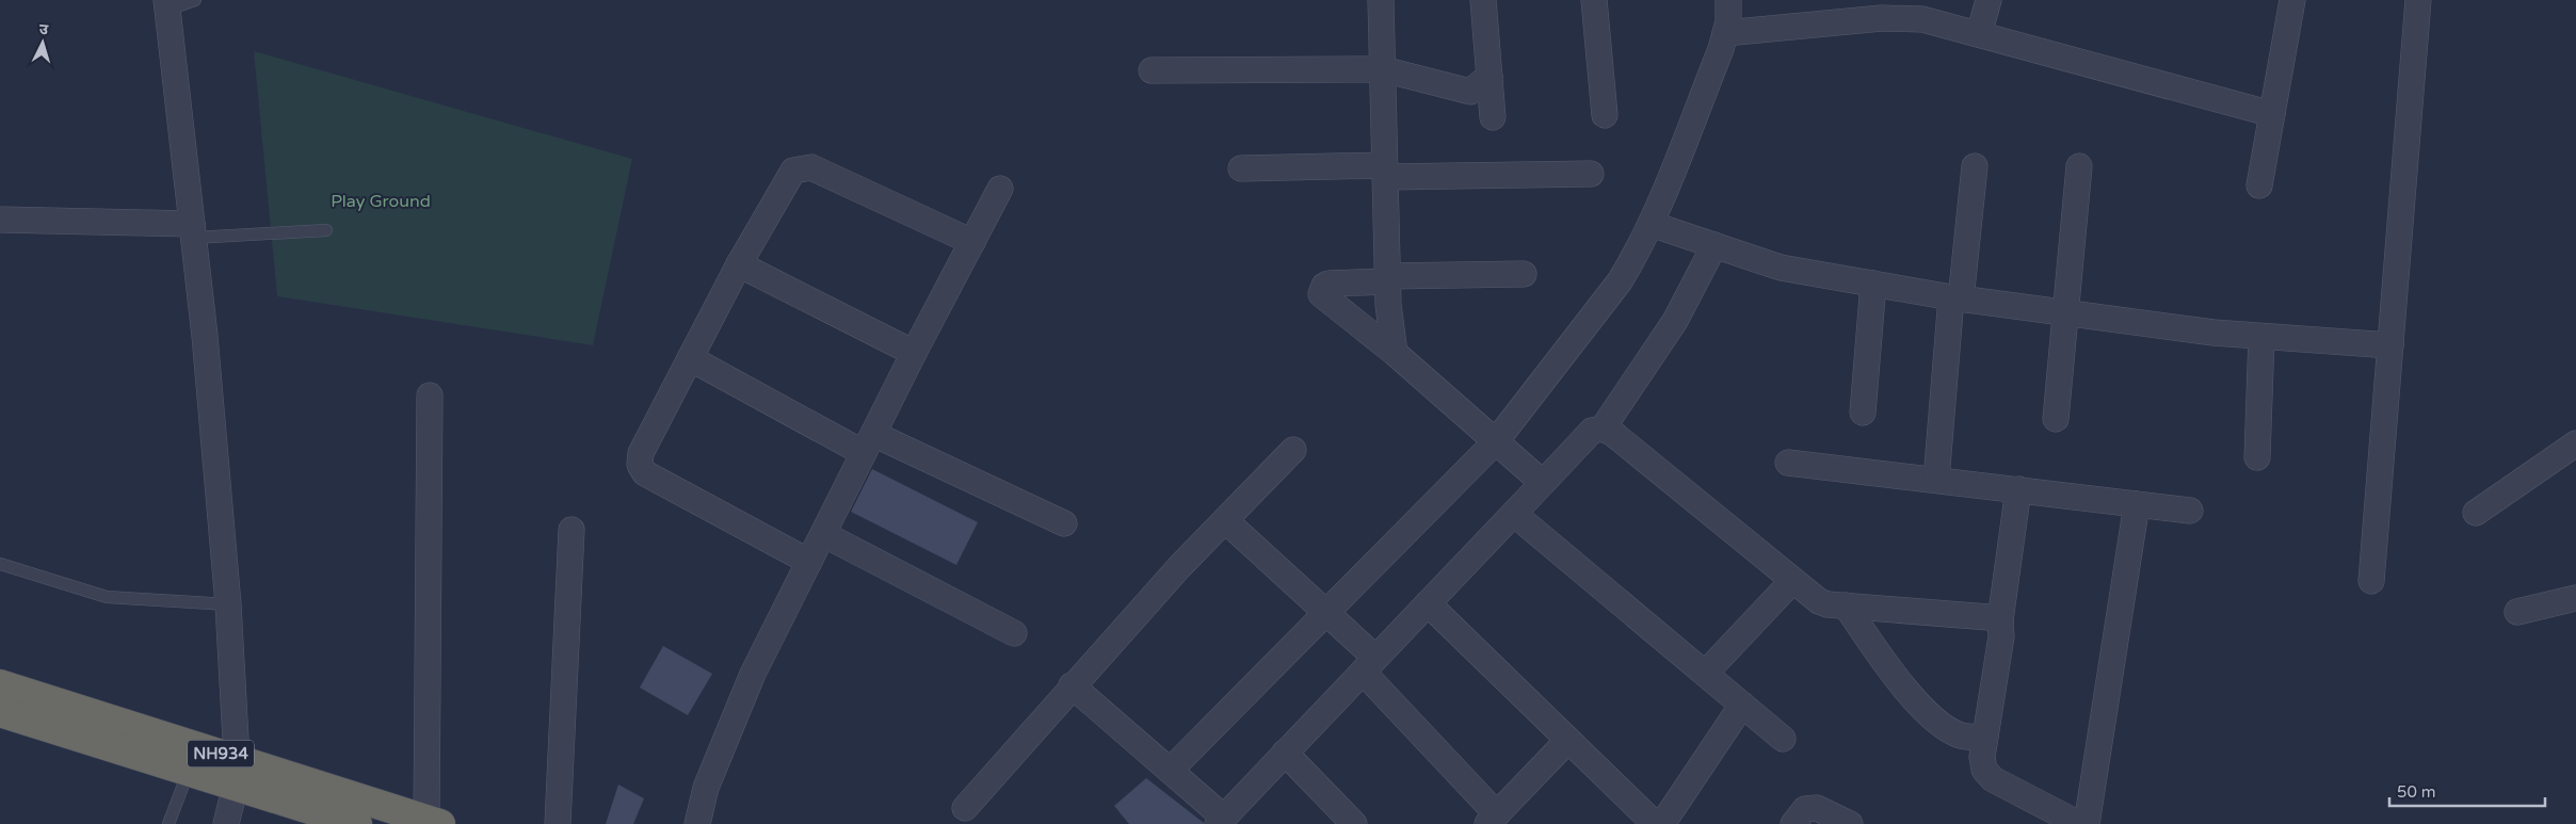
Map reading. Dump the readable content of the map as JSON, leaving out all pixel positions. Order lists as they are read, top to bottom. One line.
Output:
{"streets":{"highway":["NH934"]},"parks":["Play Ground"],"scale_bar":"50 m","north":"top"}
